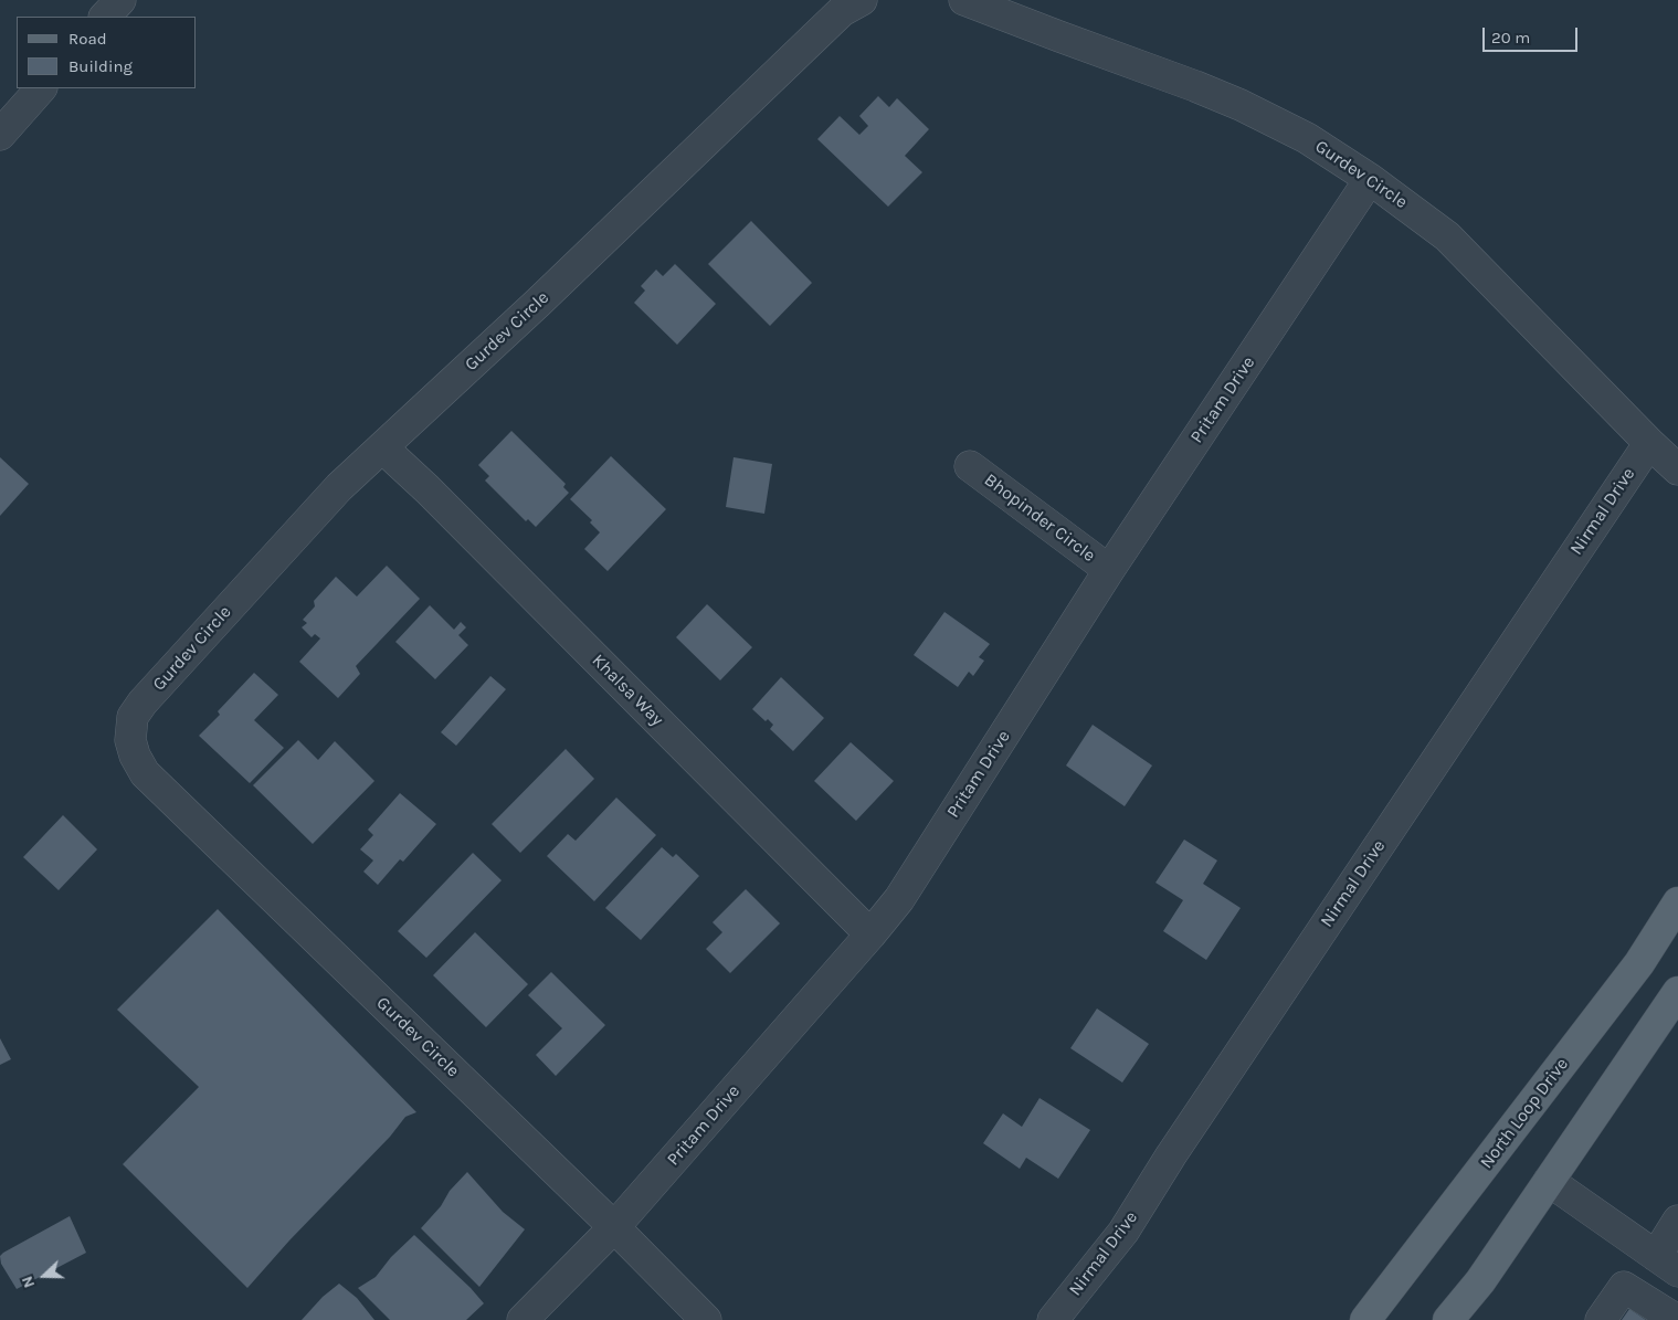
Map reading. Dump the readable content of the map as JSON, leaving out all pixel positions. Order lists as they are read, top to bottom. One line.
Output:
{"streets":{"main road":["North Loop Drive"],"street":["Gurdev Circle","Pritam Drive","Nirmal Drive","Bhopinder Circle","Khalsa Way"]},"crossings":[["Gurdev Circle","Pritam Drive"],["Gurdev Circle","Nirmal Drive"],["Gurdev Circle","Khalsa Way"],["Pritam Drive","Bhopinder Circle"],["Pritam Drive","Khalsa Way"]],"legend":["Road","Building"],"scale_bar":"20 m","north":"left"}
